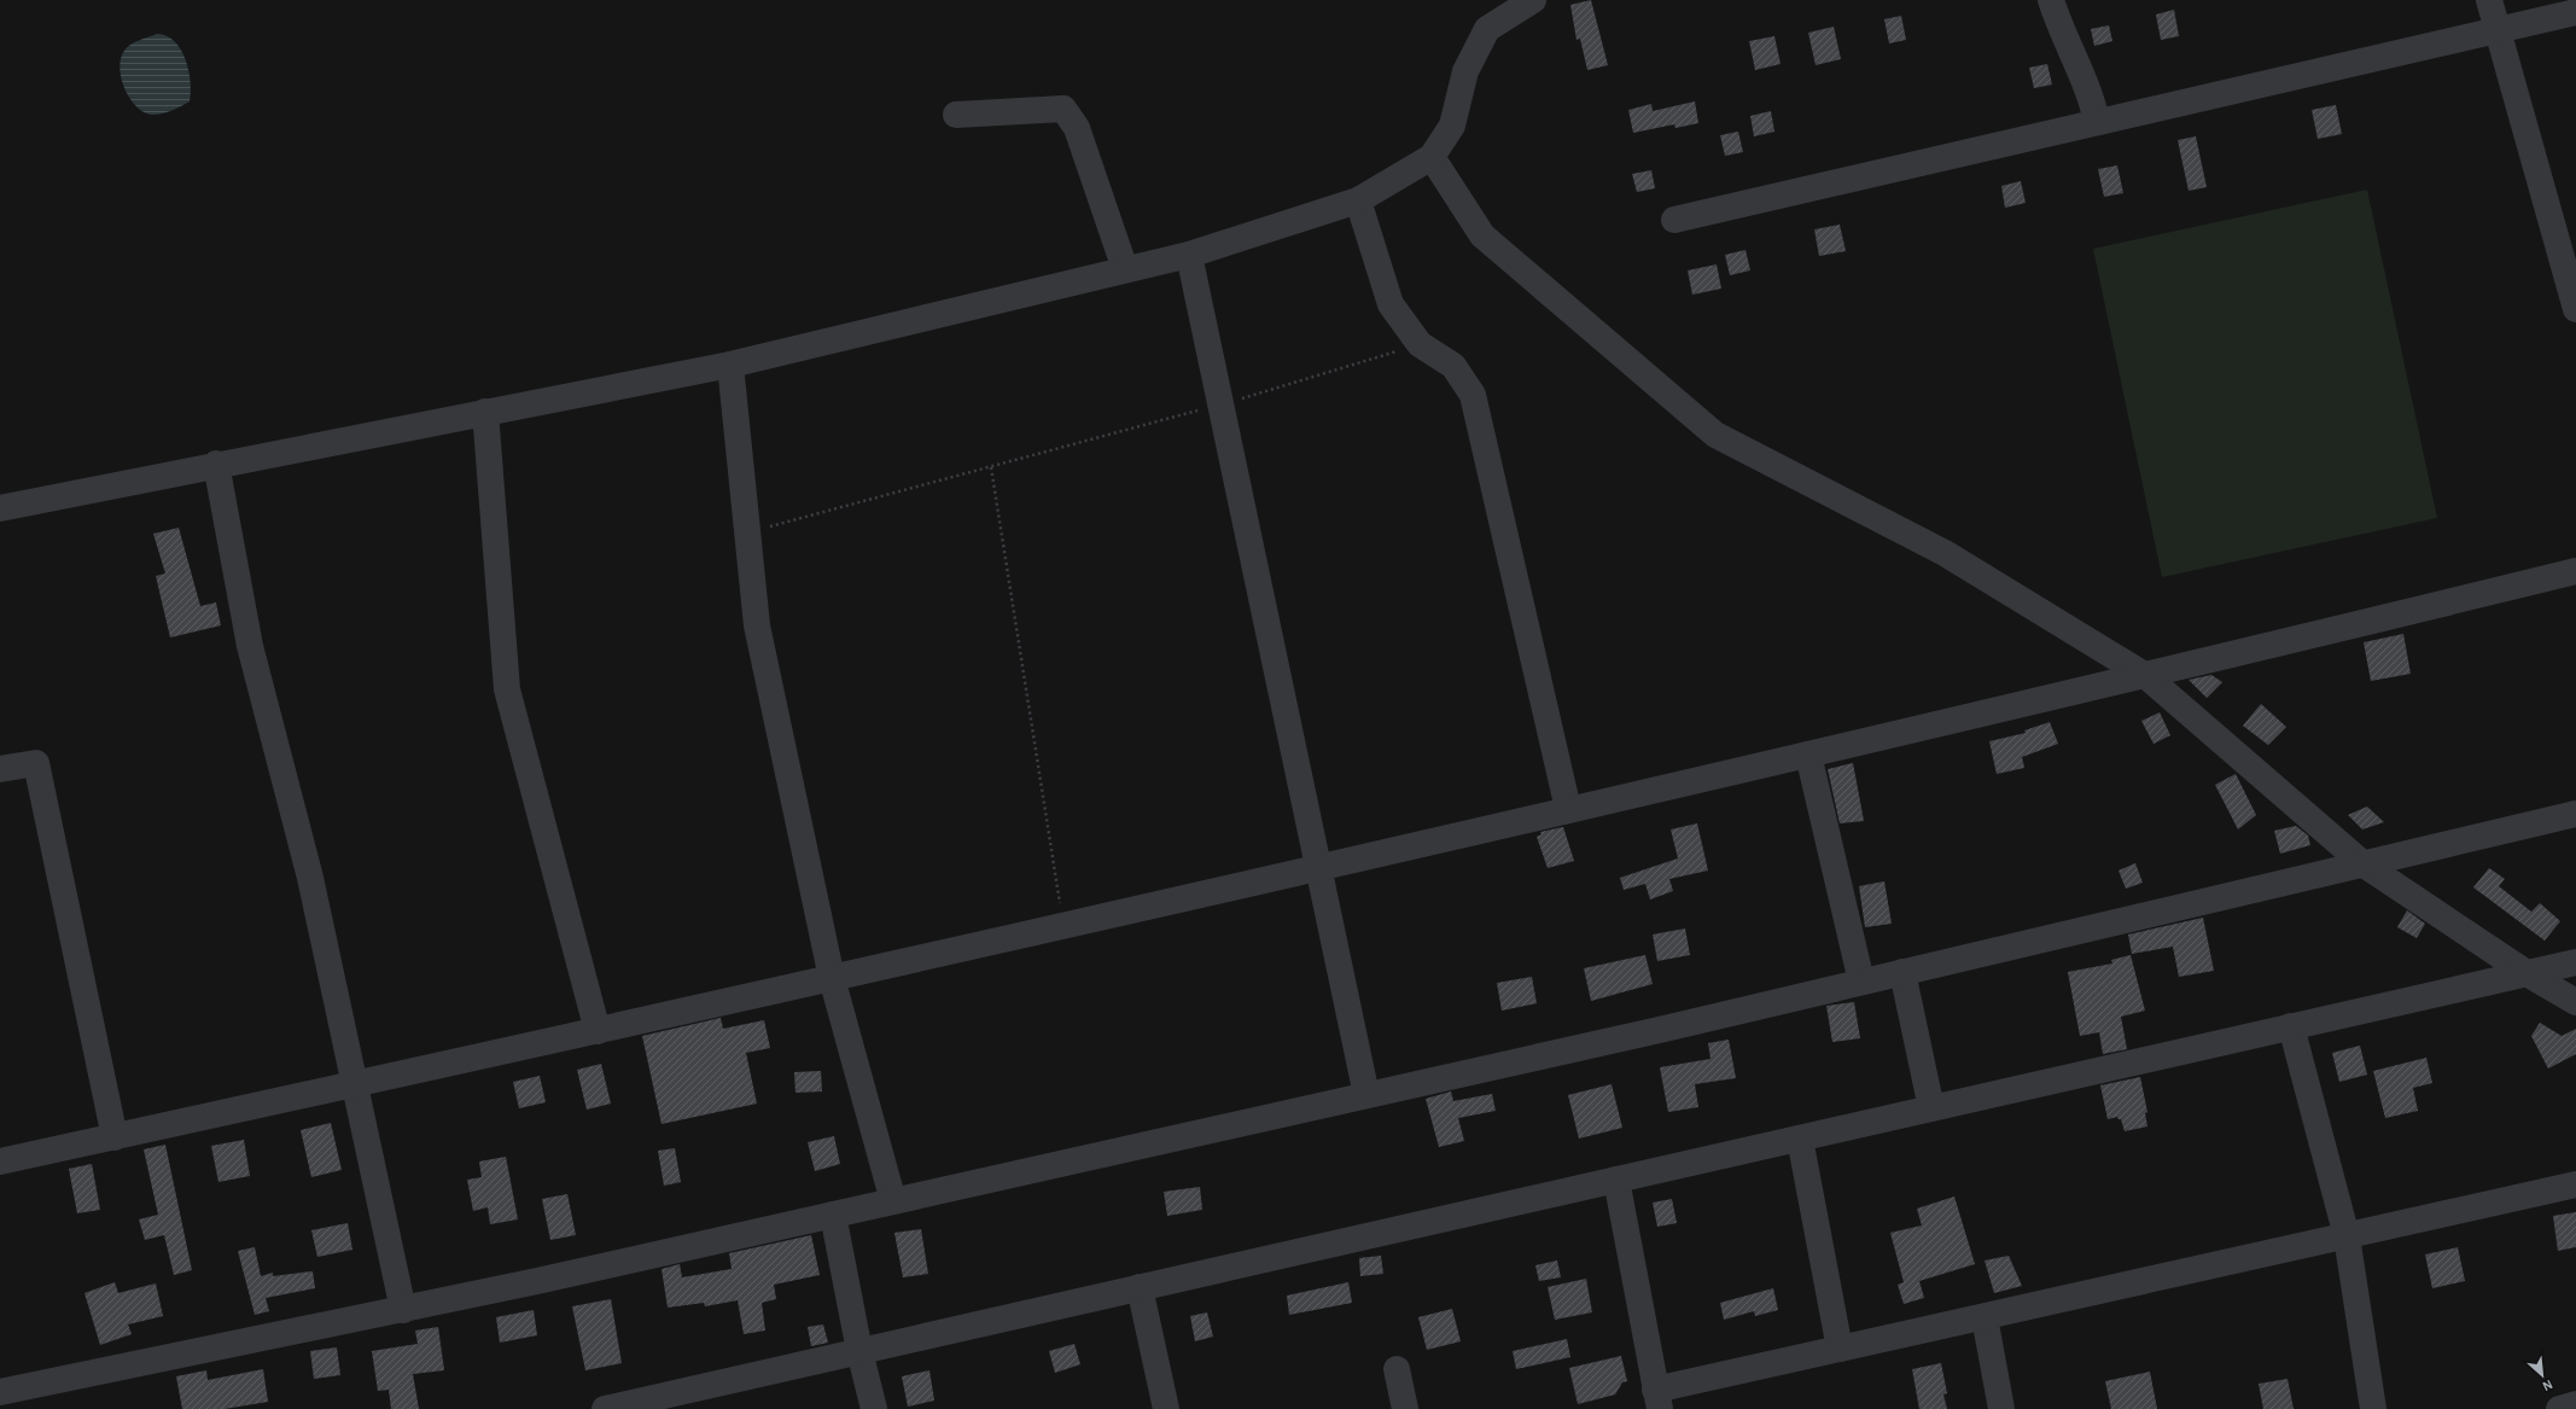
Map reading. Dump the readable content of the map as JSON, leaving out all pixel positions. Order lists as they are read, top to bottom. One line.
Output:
{"north":"bottom right"}
